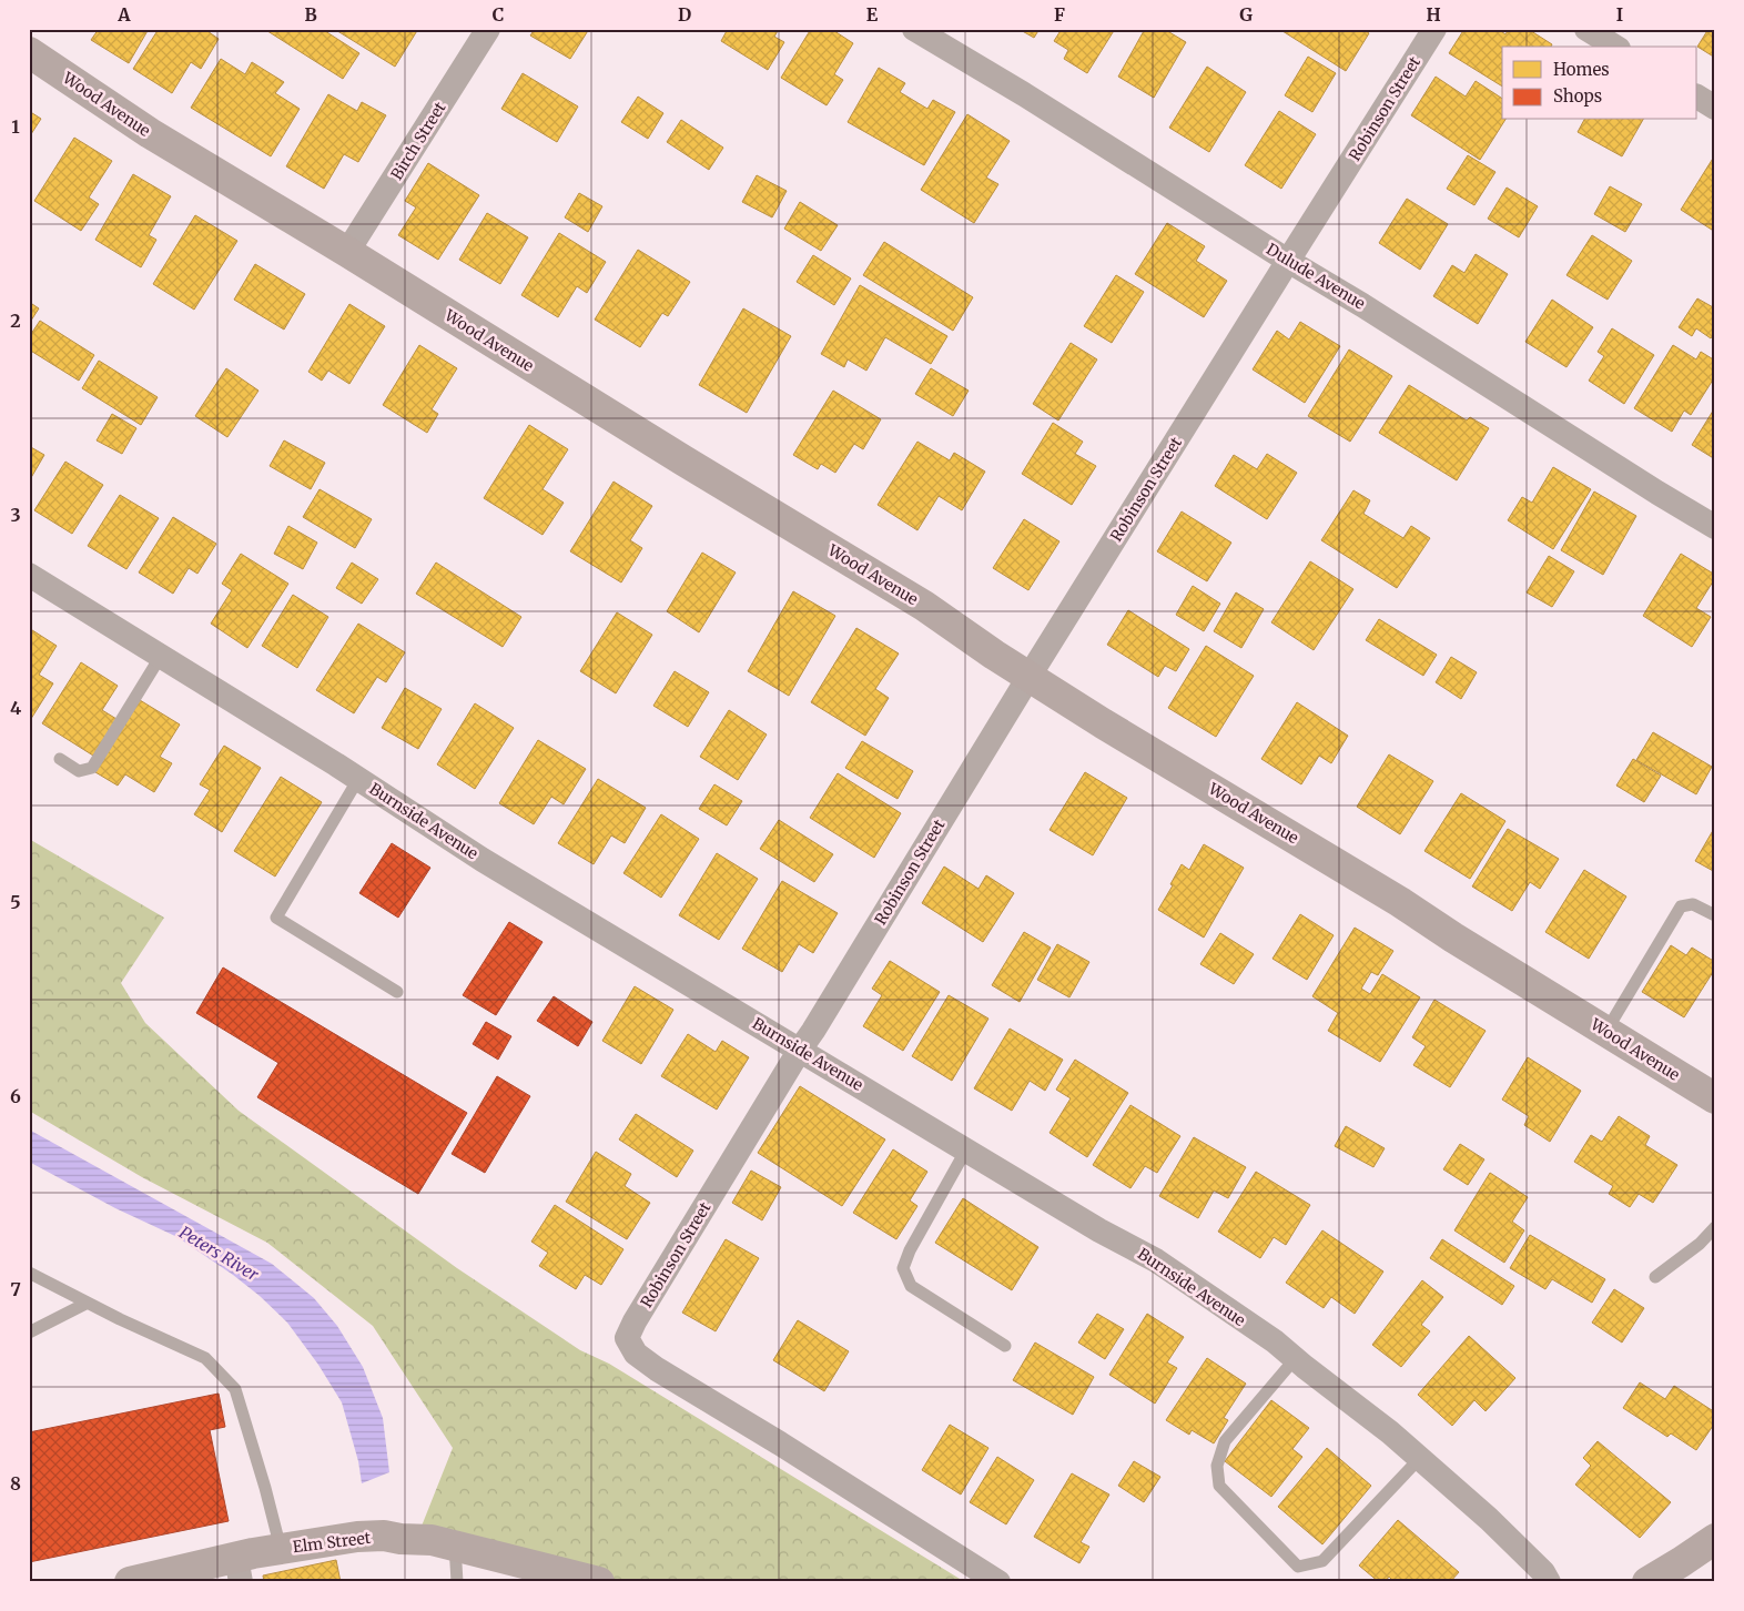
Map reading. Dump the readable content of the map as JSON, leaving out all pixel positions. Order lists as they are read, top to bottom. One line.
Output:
{"streets":{"street":["Wood Avenue","Robinson Street","Birch Street","Dulude Avenue","Burnside Avenue","Elm Street"]},"crossings":[["Wood Avenue","Robinson Street"],["Wood Avenue","Birch Street"],["Robinson Street","Dulude Avenue"],["Robinson Street","Burnside Avenue"]],"water":["Peters River"],"legend":["Homes","Shops"],"grid":{"columns":["A","B","C","D","E","F","G","H","I"],"rows":["1","2","3","4","5","6","7","8"]}}
